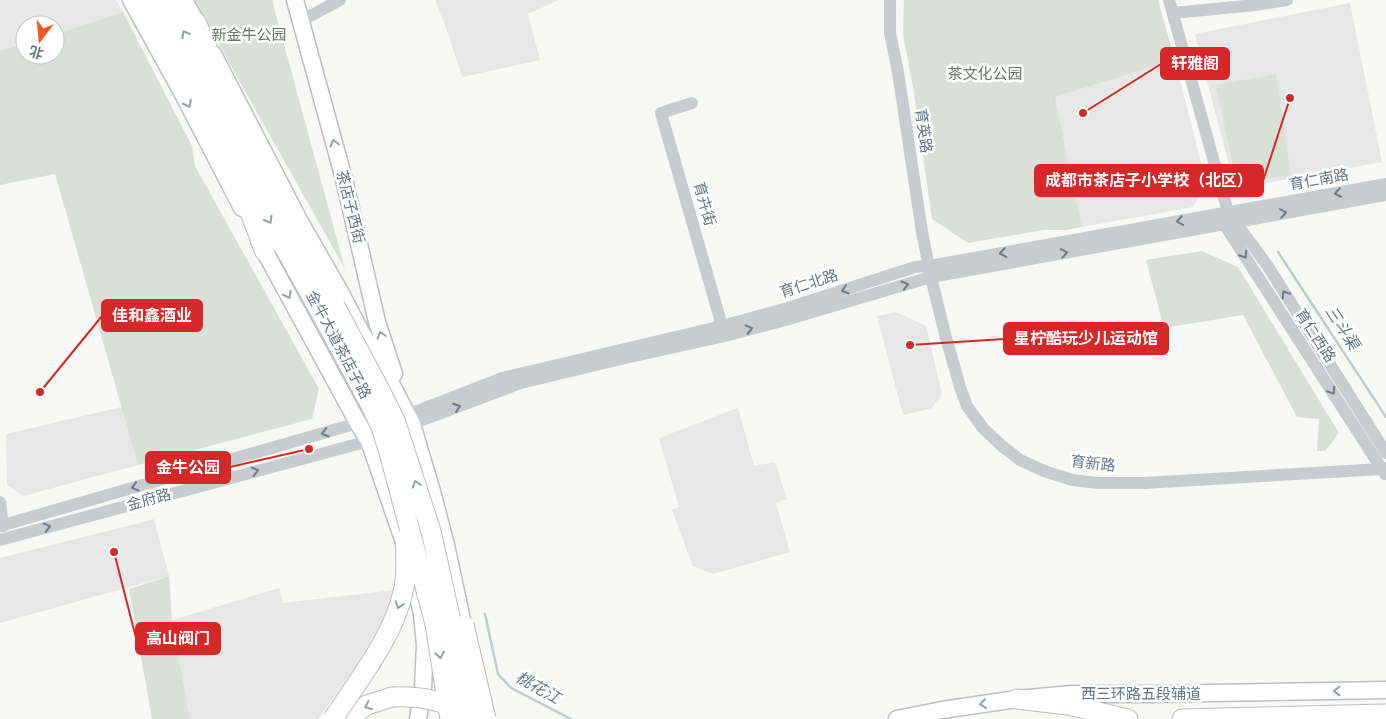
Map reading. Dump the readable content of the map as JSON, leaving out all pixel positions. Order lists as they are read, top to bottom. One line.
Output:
{"streets":{"highway":["金牛大道茶店子路"],"main road":["茶店子西街","金府路","西三环路五段辅道"],"street":["育英路","育仁南路","育卉街","育仁北路","育仁西路","育新路"]},"crossings":[["育英路","育仁北路"],["育英路","育新路"],["育仁南路","育仁北路"],["育仁南路","育仁西路"],["育卉街","育仁北路"],["茶店子西街","育仁北路"],["茶店子西街","金府路"],["育仁北路","育仁西路"],["育仁北路","育新路"],["育仁北路","金府路"],["育仁西路","育新路"]],"one_way":["西三环路五段辅道"],"water":["三斗渠","桃花江"],"parks":["新金牛公园","茶文化公园"],"places":["成都市茶店子小学校（北区）","轩雅阁","星柠酷玩少儿运动馆","佳和鑫酒业","金牛公园","高山阀门"],"north":"bottom"}
